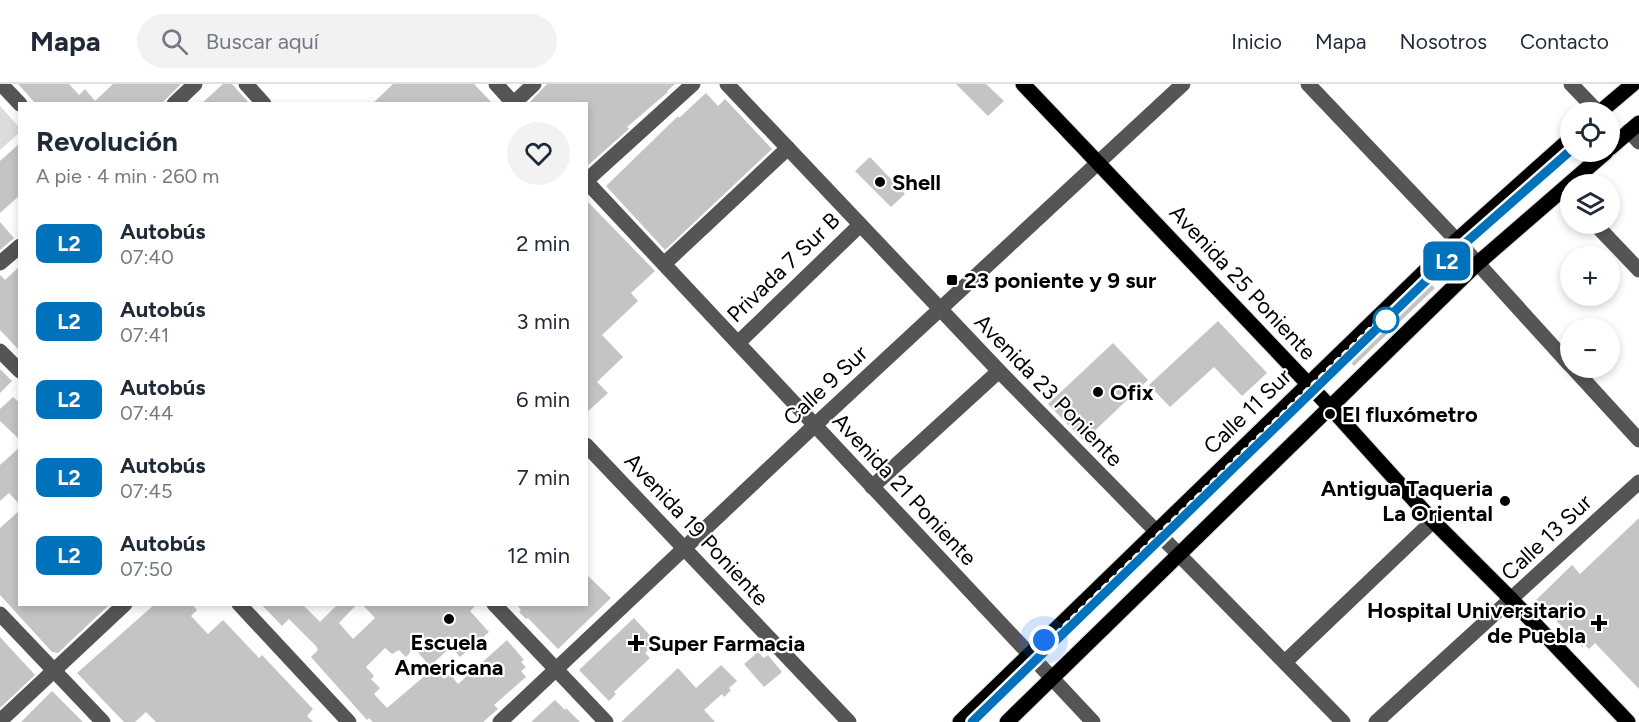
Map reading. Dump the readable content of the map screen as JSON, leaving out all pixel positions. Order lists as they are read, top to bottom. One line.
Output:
{"streets":{"main road":["Avenida 25 Poniente","Calle 11 Sur"],"street":["Privada 7 Sur B","Calle 9 Sur","Avenida 23 Poniente","Avenida 21 Poniente","Avenida 19 Poniente","Calle 13 Sur"]},"crossings":[["Privada 7 Sur B","Avenida 23 Poniente"],["Privada 7 Sur B","Avenida 21 Poniente"],["Avenida 25 Poniente","Calle 9 Sur"],["Avenida 25 Poniente","Calle 11 Sur"],["Avenida 25 Poniente","Calle 13 Sur"],["Calle 9 Sur","Avenida 23 Poniente"],["Calle 9 Sur","Avenida 21 Poniente"],["Calle 9 Sur","Avenida 19 Poniente"],["Avenida 23 Poniente","Calle 11 Sur"],["Calle 11 Sur","Avenida 21 Poniente"]],"places":{"other":["Shell","Ofix","El fluxómetro","Antigua Taqueria La Oriental","Escuela Americana"],"transit":["23 poniente y 9 sur"],"health":["Hospital Universitario de Puebla","Super Farmacia"]},"lines":["bus line L2"],"page":{"header":"Mapa","search":"Buscar aquí","nav":["Inicio","Mapa","Nosotros","Contacto"],"on_map":"L2","map_buttons":["+","−"],"heading":["Revolución","A pie · 4 min · 260 m"],"list":[{"mark":"L2","name":"Autobús","note":"07:40","value":"2 min"},{"mark":"L2","name":"Autobús","note":"07:41","value":"3 min"},{"mark":"L2","name":"Autobús","note":"07:44","value":"6 min"},{"mark":"L2","name":"Autobús","note":"07:45","value":"7 min"},{"mark":"L2","name":"Autobús","note":"07:50","value":"12 min"}]}}
